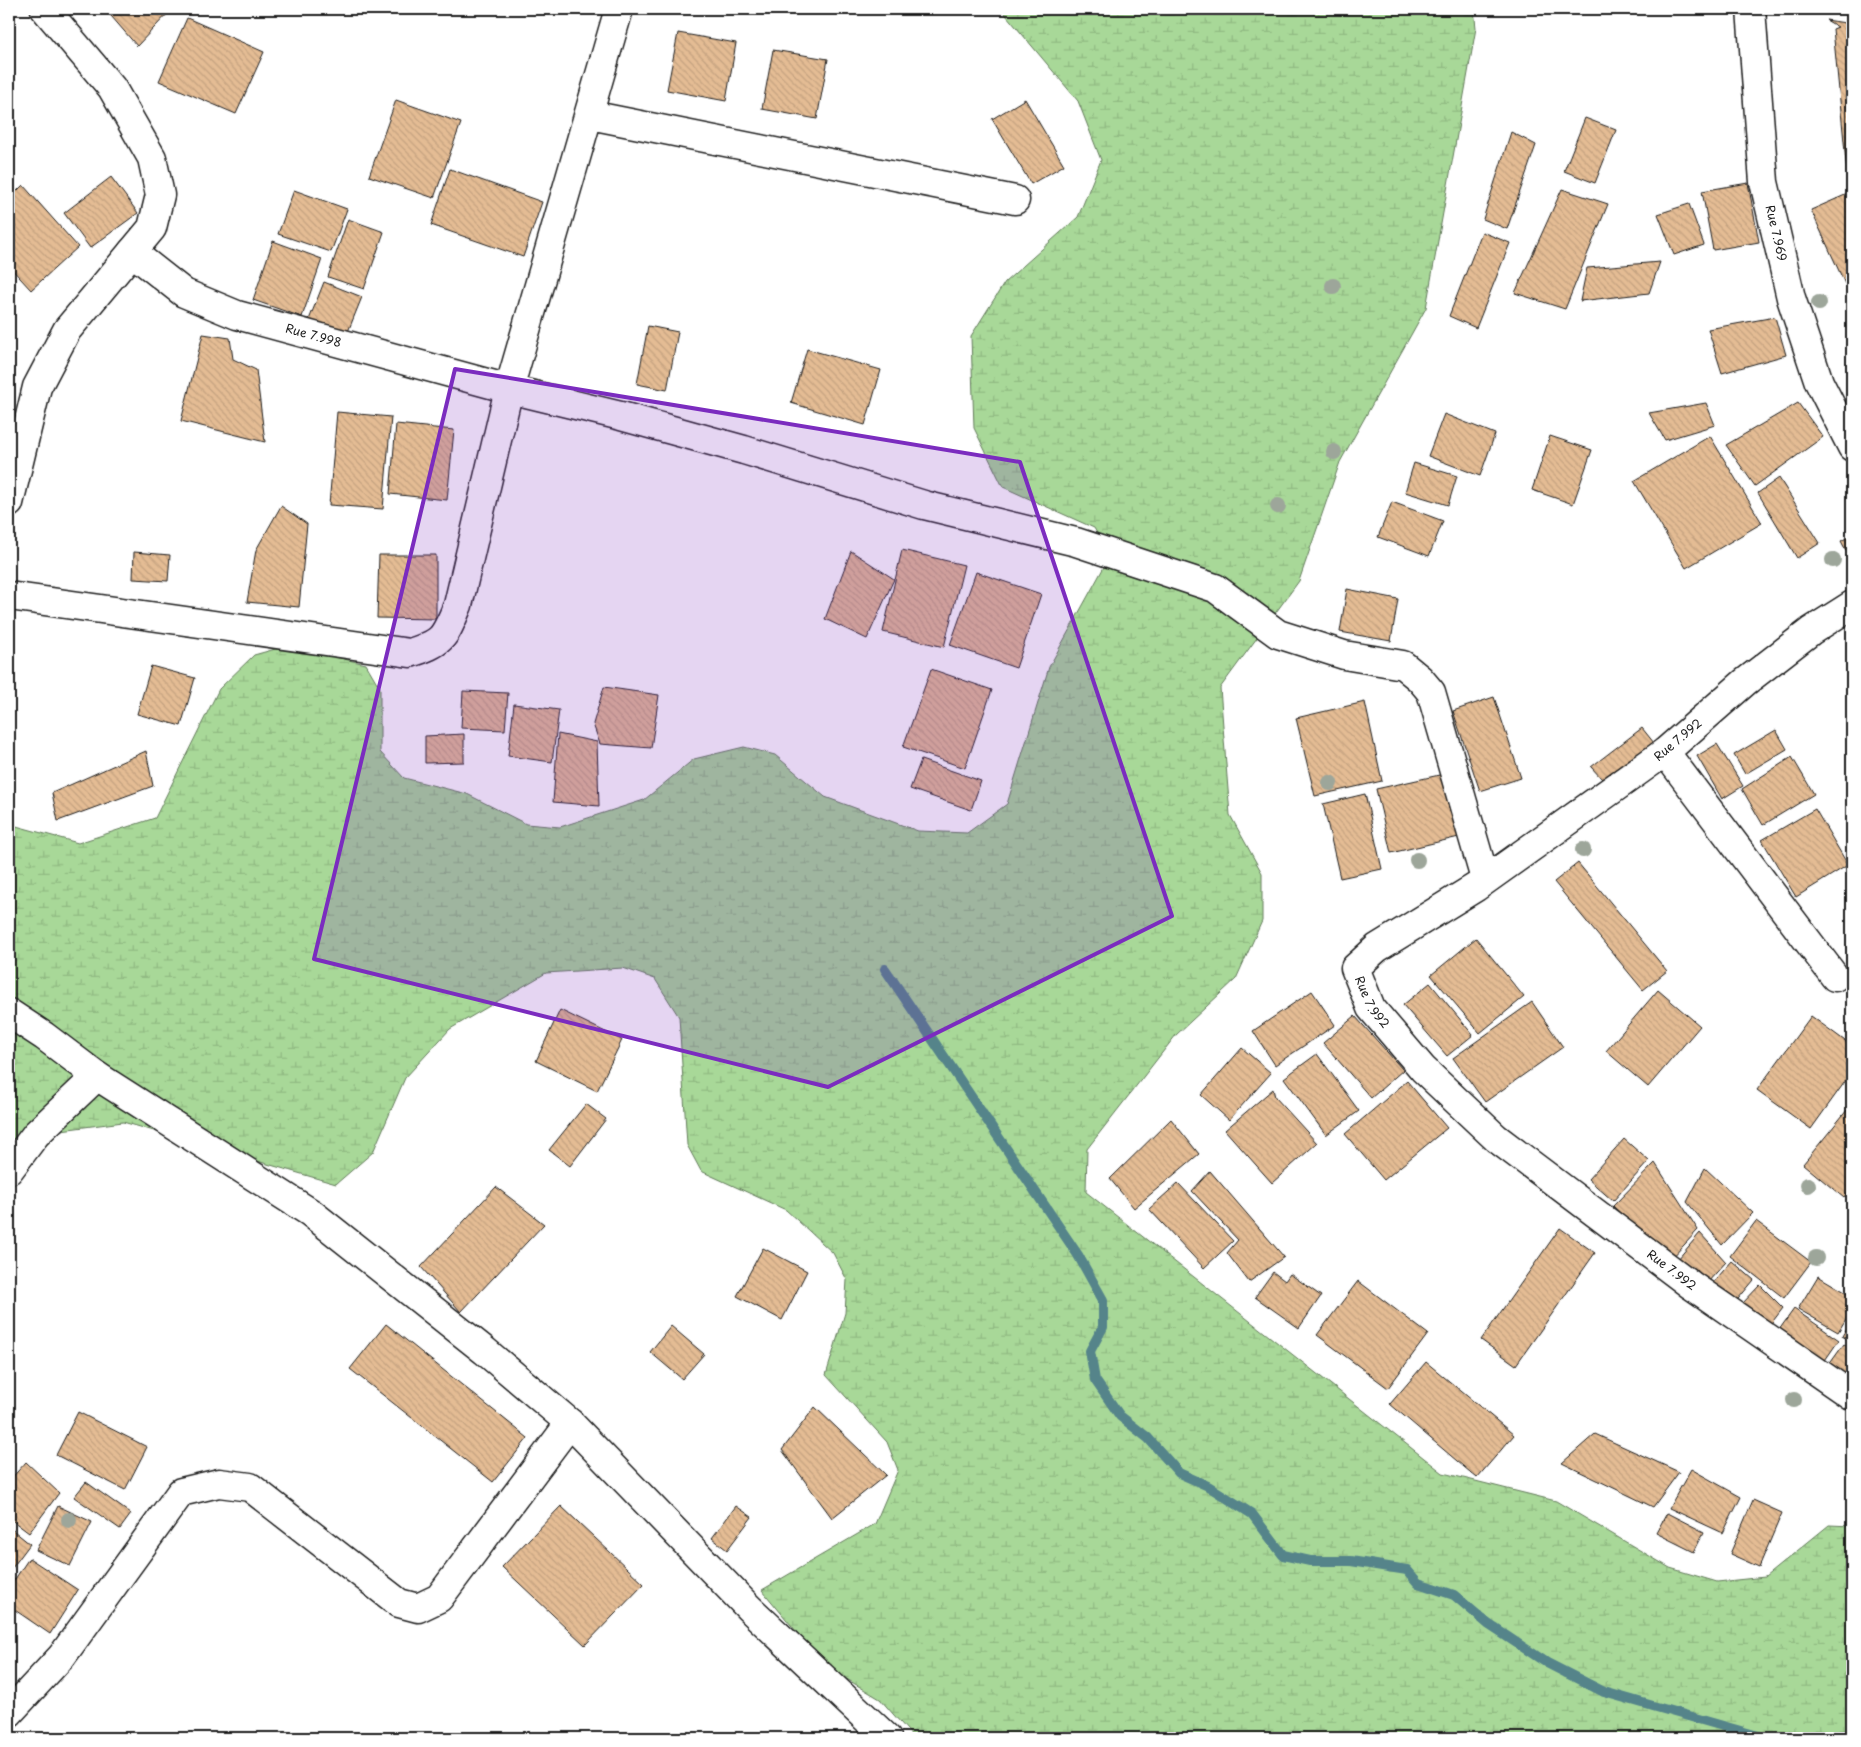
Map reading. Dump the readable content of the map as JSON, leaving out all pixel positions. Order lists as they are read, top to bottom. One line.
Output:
{"streets":{"street":["Rue 7.969","Rue 7.998","Rue 7.992"]},"crossings":[["Rue 7.998","Rue 7.992"]]}
